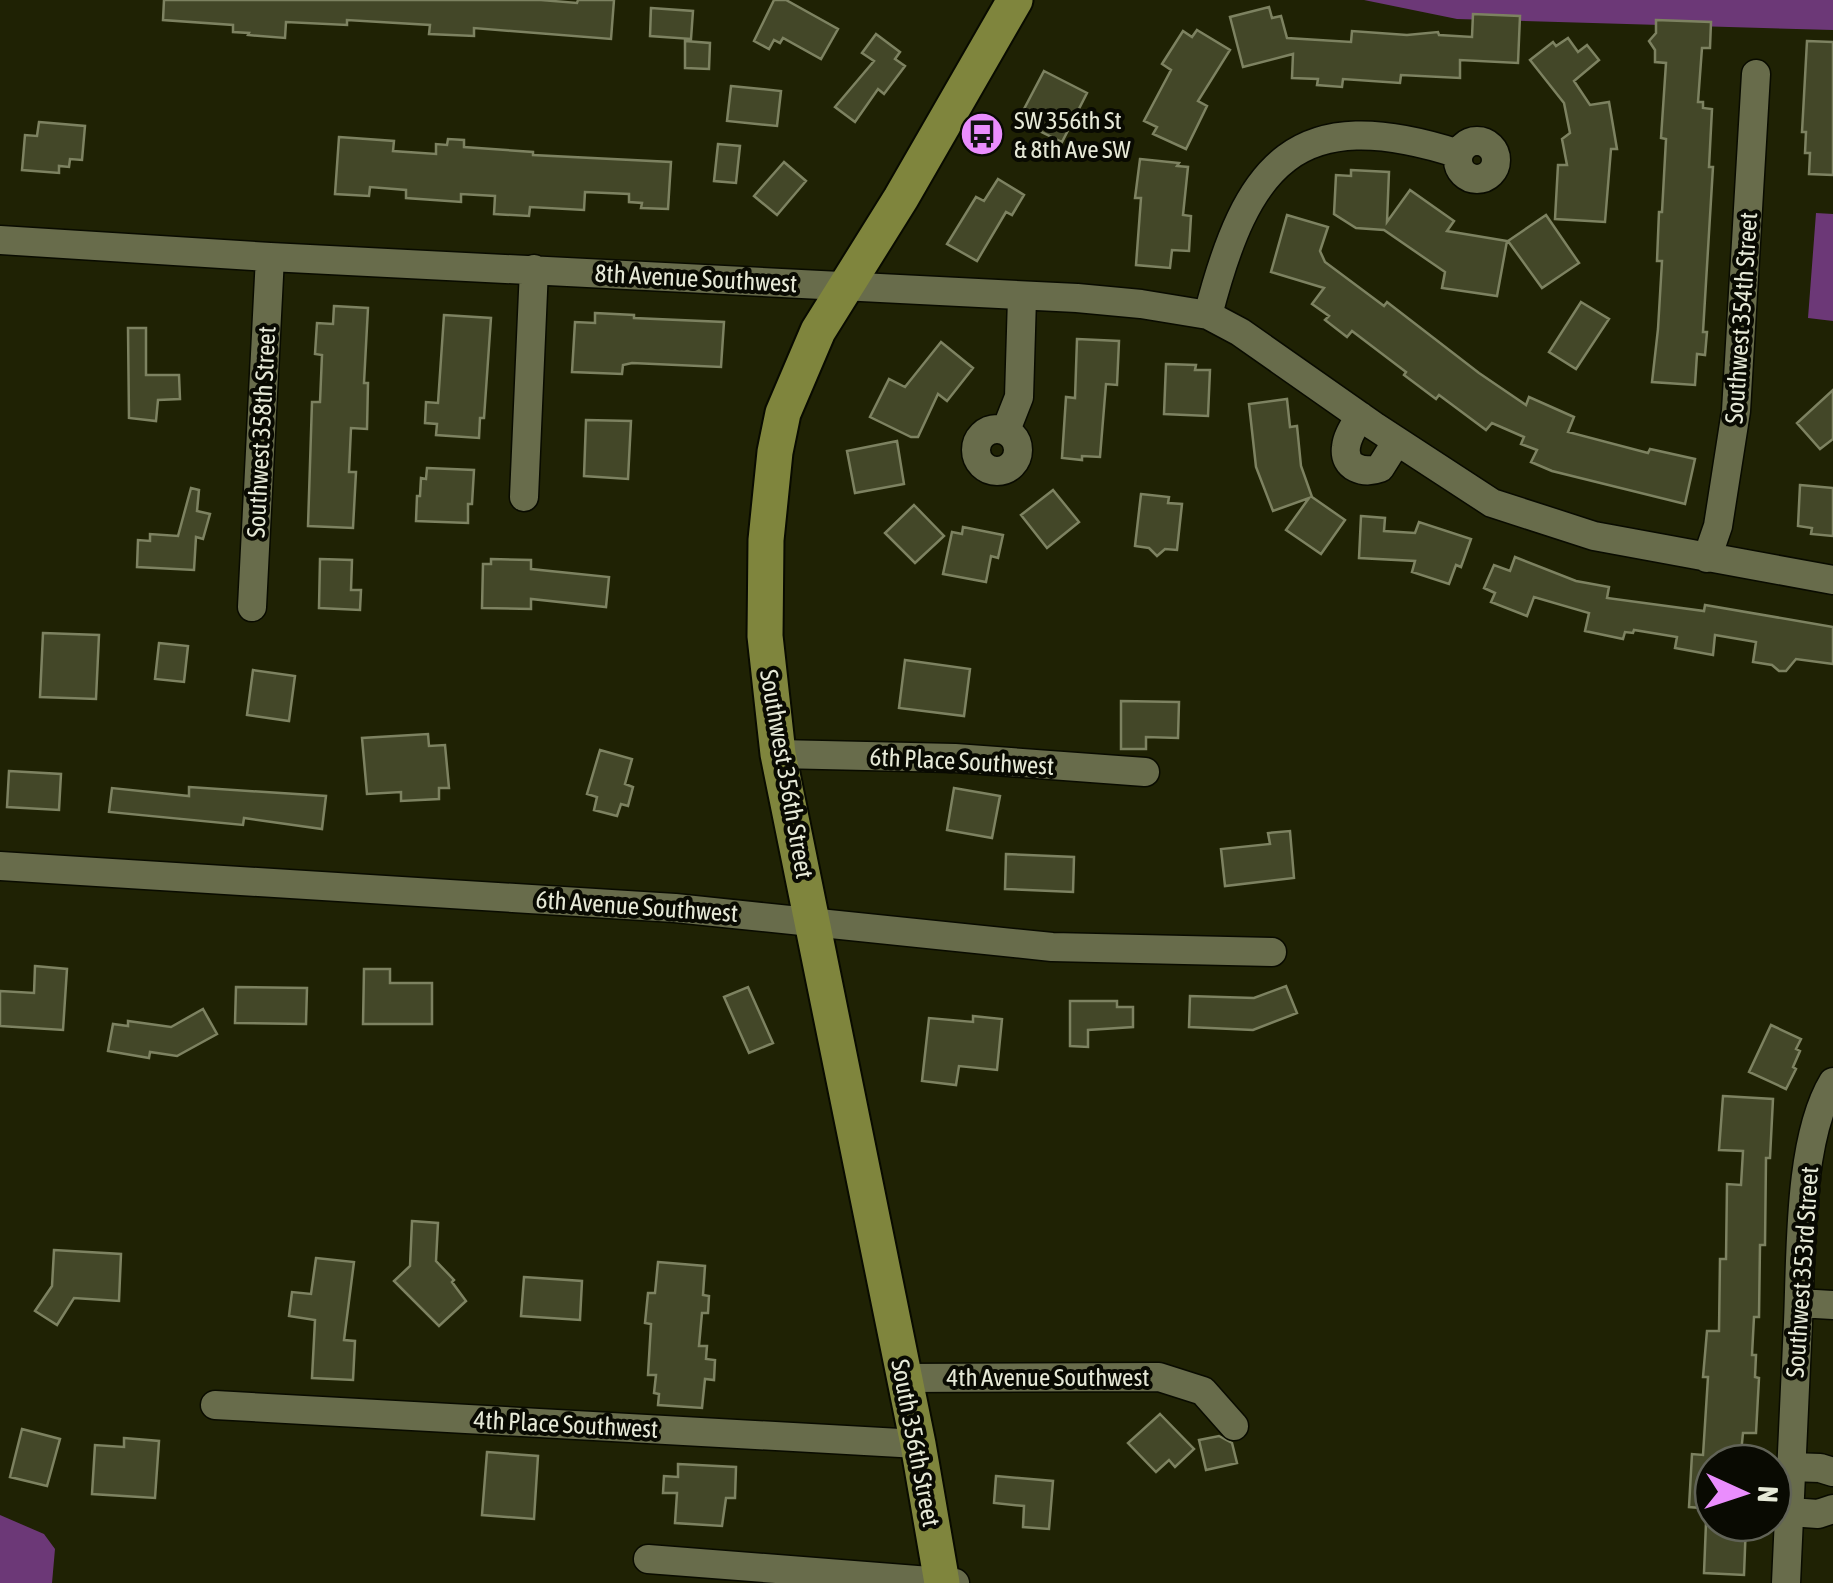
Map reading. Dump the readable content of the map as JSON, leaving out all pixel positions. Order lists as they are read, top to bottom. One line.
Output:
{"streets":{"main road":["Southwest 356th Street","South 356th Street"],"street":["8th Avenue Southwest","Southwest 354th Street","Southwest 358th Street","6th Place Southwest","6th Avenue Southwest","Southwest 353rd Street","4th Avenue Southwest","4th Place Southwest"]},"crossings":[["8th Avenue Southwest","Southwest 354th Street"],["8th Avenue Southwest","Southwest 358th Street"],["8th Avenue Southwest","Southwest 356th Street"],["6th Place Southwest","Southwest 356th Street"],["Southwest 356th Street","6th Avenue Southwest"],["Southwest 356th Street","South 356th Street"],["4th Avenue Southwest","South 356th Street"],["4th Place Southwest","South 356th Street"]],"places":{"bus stop":["SW 356th St & 8th Ave SW"]},"north":"right"}
